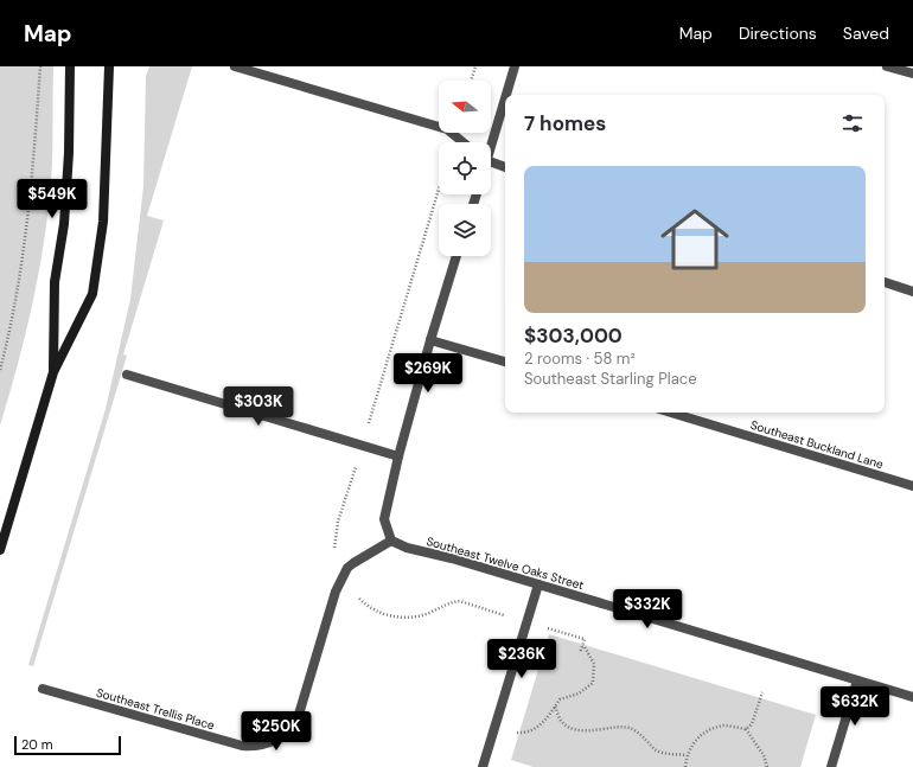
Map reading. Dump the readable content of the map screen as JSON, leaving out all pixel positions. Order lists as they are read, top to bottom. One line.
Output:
{"streets":{"street":["Southeast Buckland Lane","Southeast Twelve Oaks Street","Southeast Trellis Place"]},"crossings":[["Southeast Twelve Oaks Street","Southeast Trellis Place"]],"scale_bar":"20 m","north":"left","page":{"header":"Map","nav":["Map","Directions","Saved"],"heading":"7 homes","list":[{"name":"$303,000","note":"2 rooms · 58 m² · Southeast Starling Place"}],"price":["$549K","$269K","$303K","$332K","$236K","$632K","$250K"],"scale":"20 m"}}
